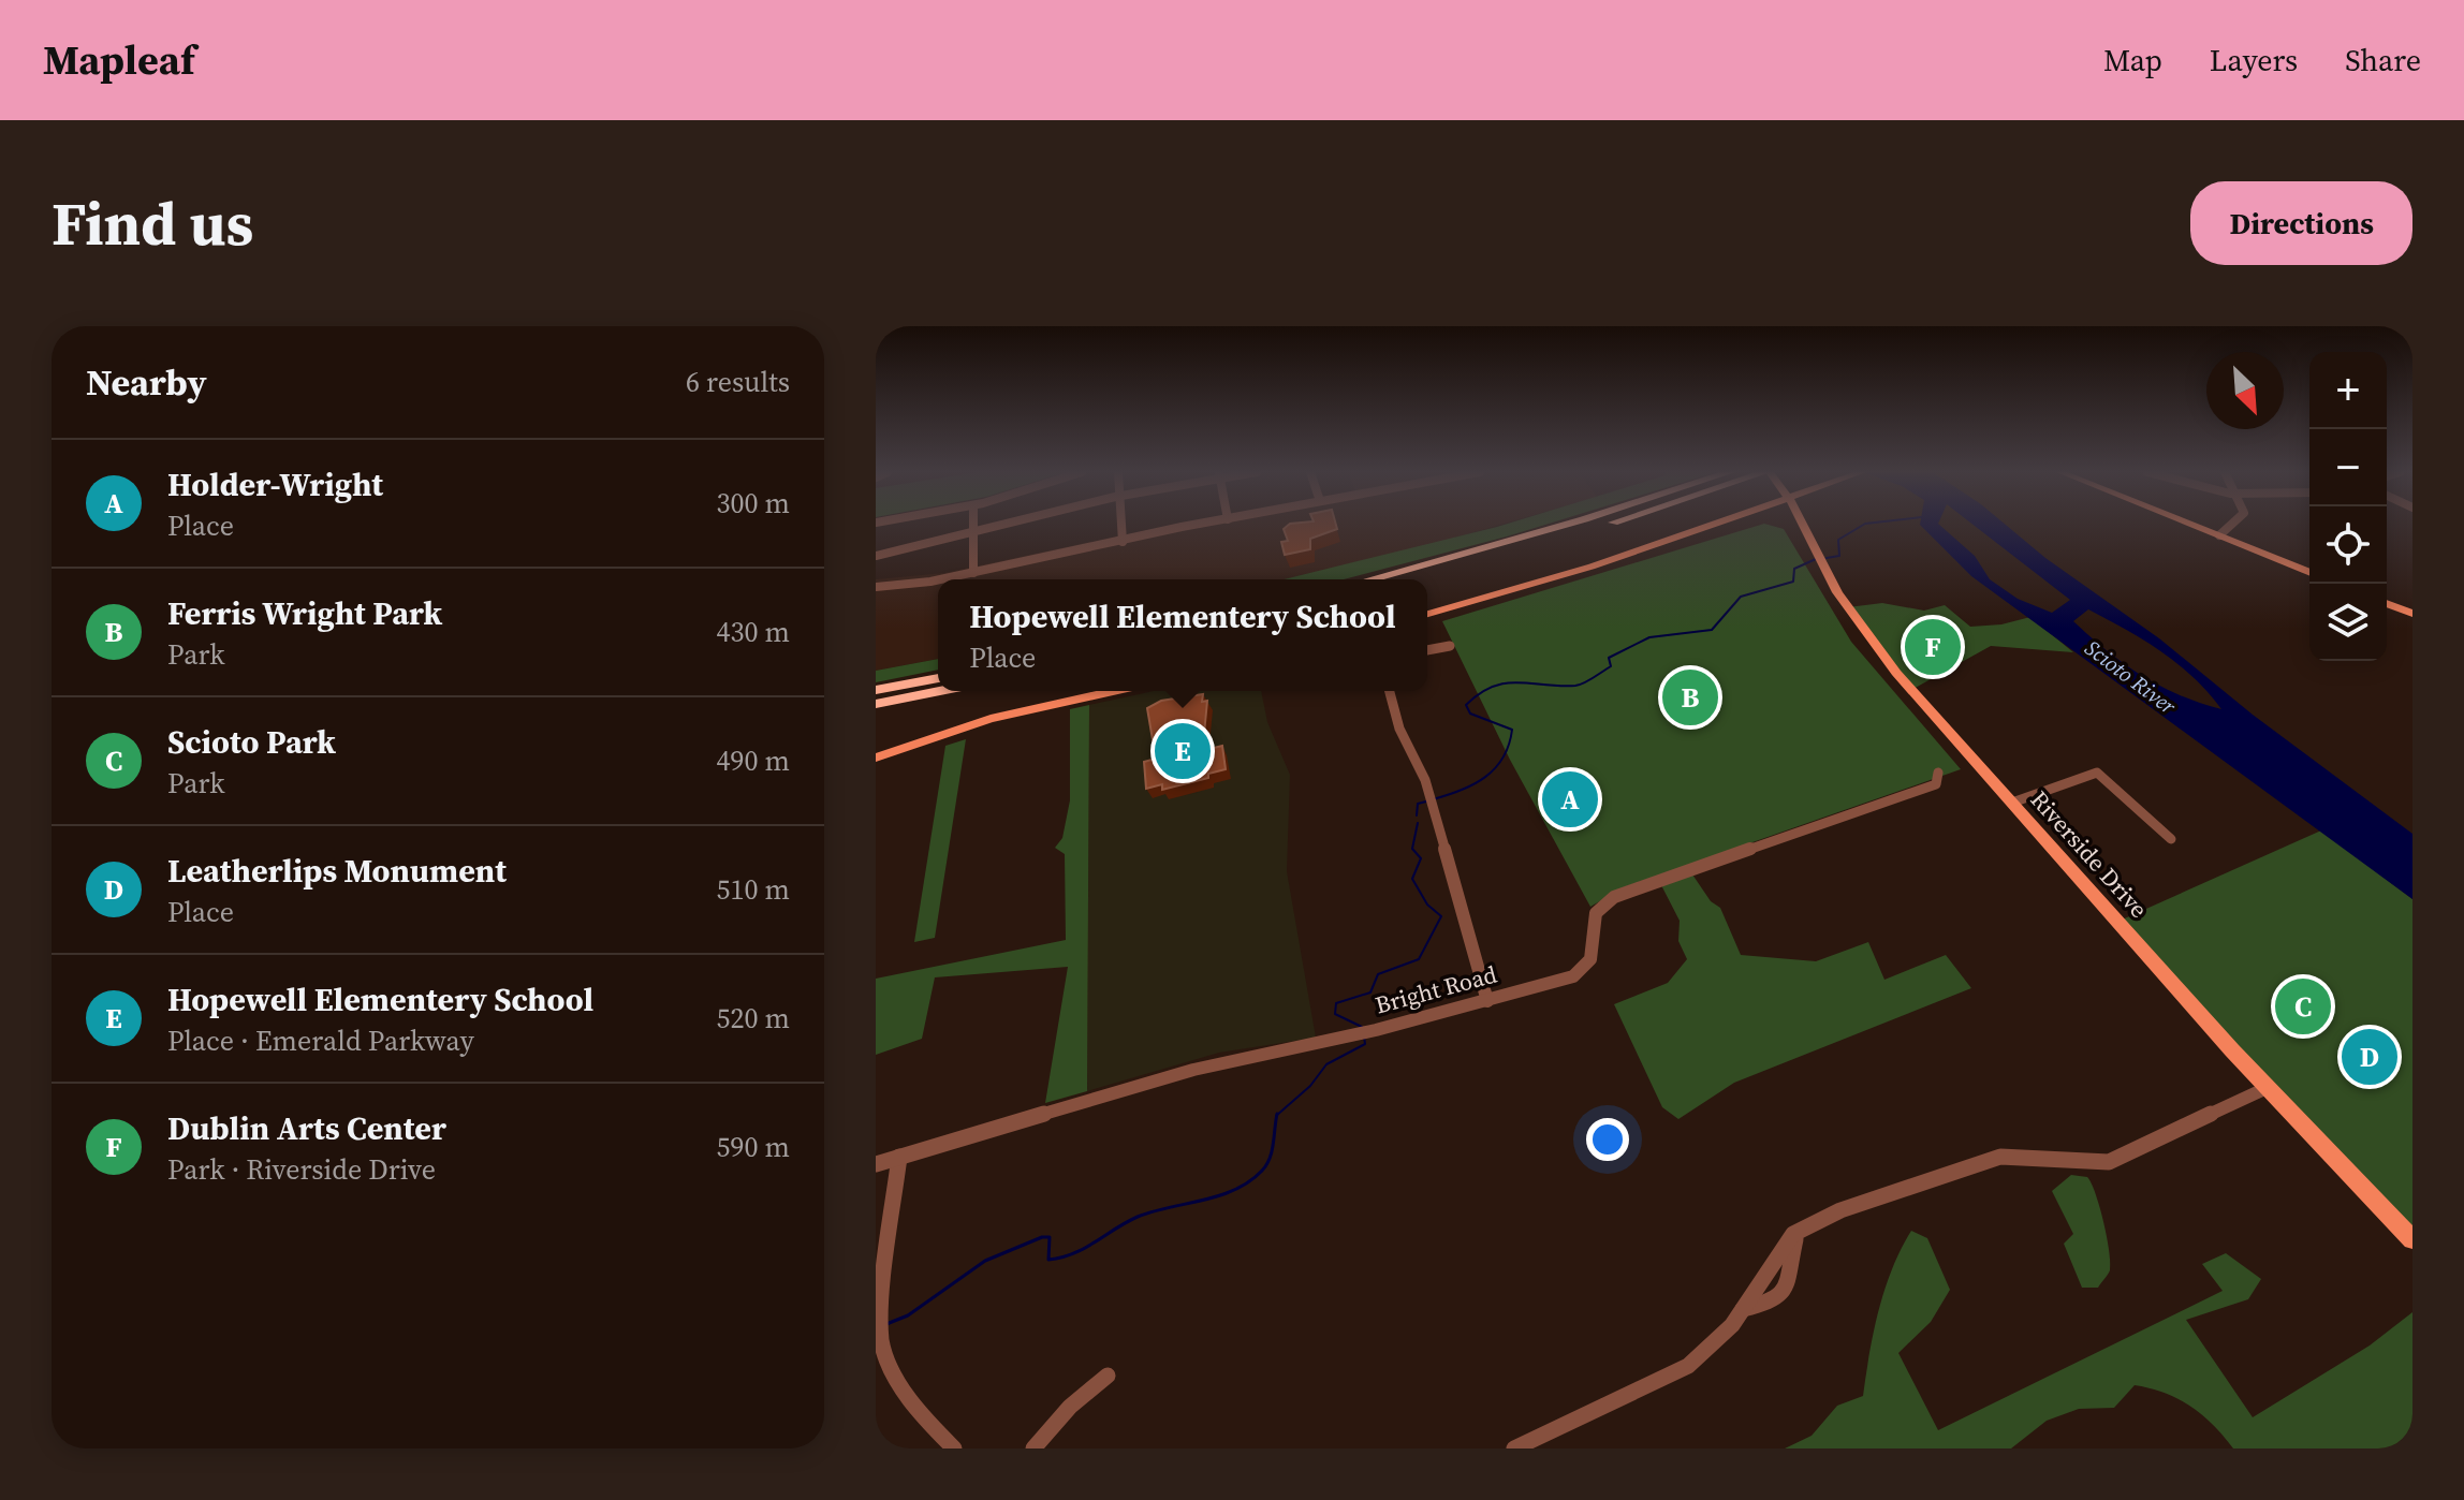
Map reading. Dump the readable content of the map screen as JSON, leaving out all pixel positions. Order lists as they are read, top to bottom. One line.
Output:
{"streets":{"main road":["Riverside Drive"],"street":["Bright Road"]},"water":["Scioto River"],"north":"bottom right","page":{"header":"Mapleaf","nav":["Map","Layers","Share"],"buttons":"Directions","title":"Find us","heading":["Nearby","6 results"],"map_buttons":["+","−"],"list":[{"mark":"A","name":"Holder-Wright","note":"Place","value":"300 m"},{"mark":"B","name":"Ferris Wright Park","note":"Park","value":"430 m"},{"mark":"C","name":"Scioto Park","note":"Park","value":"490 m"},{"mark":"D","name":"Leatherlips Monument","note":"Place","value":"510 m"},{"mark":"E","name":"Hopewell Elementery School","note":"Place · Emerald Parkway","value":"520 m"},{"mark":"F","name":"Dublin Arts Center","note":"Park · Riverside Drive","value":"590 m"}],"popup":["Hopewell Elementery School","Place"],"pins":["F","B","E","A","C","D"]}}
